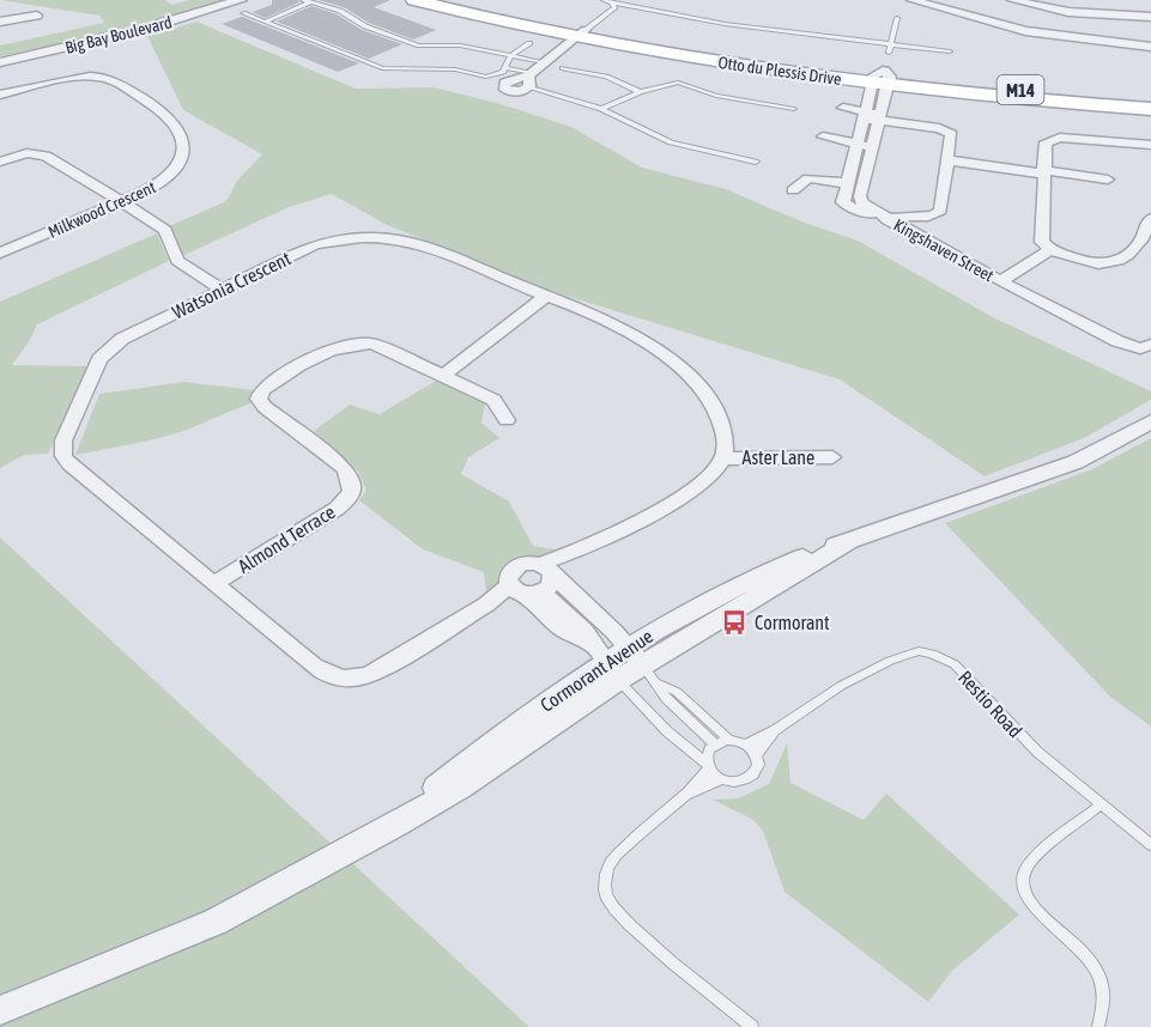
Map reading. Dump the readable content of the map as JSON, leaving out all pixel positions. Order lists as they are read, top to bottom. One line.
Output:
{"streets":{"main road":["Otto du Plessis Drive","M14"],"street":["Big Bay Boulevard","Milkwood Crescent","Kingshaven Street","Watsonia Crescent","Aster Lane","Almond Terrace","Cormorant Avenue"],"lane":["Restio Road"]},"crossings":[["Otto du Plessis Drive","Kingshaven Street"],["Watsonia Crescent","Aster Lane"],["Watsonia Crescent","Almond Terrace"]],"places":{"bus stop":["Cormorant"]}}
